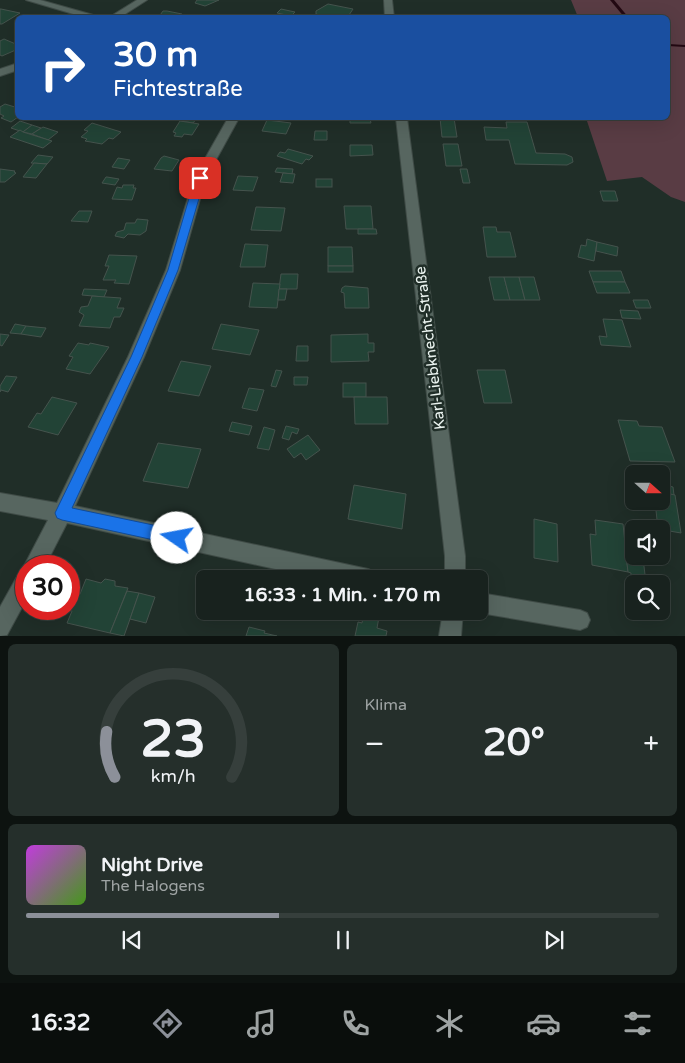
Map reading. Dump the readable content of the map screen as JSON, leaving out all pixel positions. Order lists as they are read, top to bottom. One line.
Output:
{"streets":{"street":["Karl-Liebknecht-Straße"]},"north":"right","page":{"turn":["30 m","Fichtestraße"],"limit":"30","trip":"16:33 · 1 Min. · 170 m","tile":"Klima","heat":["−","20°","+"],"song":["Night Drive","The Halogens"],"tabs":"16:32","gauge":["23","km/h"]}}
